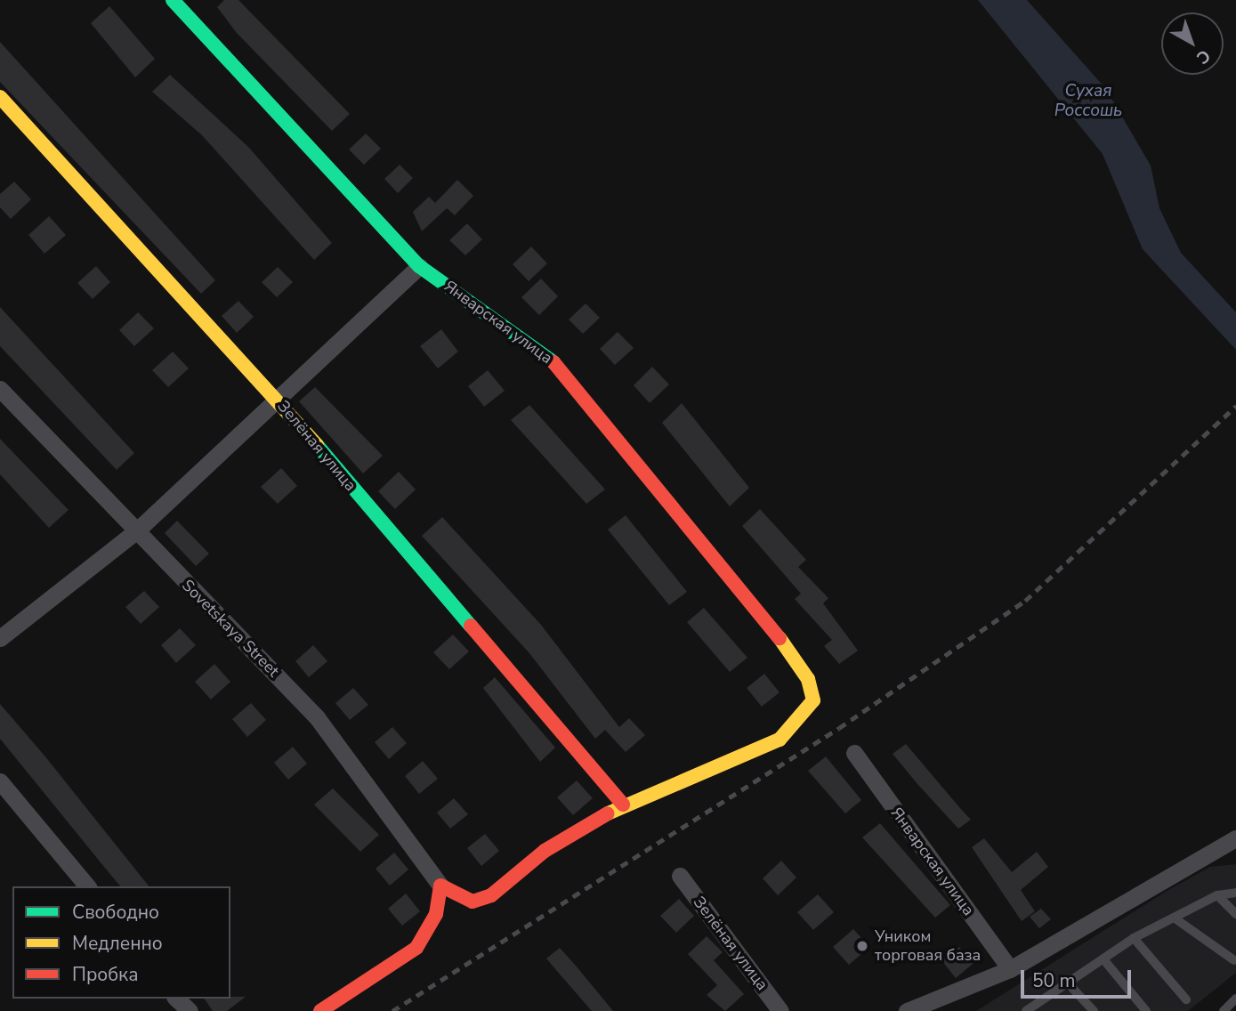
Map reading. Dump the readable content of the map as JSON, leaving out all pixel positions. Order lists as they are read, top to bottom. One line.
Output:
{"streets":{"street":["Январская улица","Зелёная улица","Sovetskaya Street"]},"crossings":[["Январская улица","Зелёная улица"]],"water":["Сухая Россошь"],"places":["Уником торговая база"],"legend":["Свободно","Медленно","Пробка"],"scale_bar":"50 m","north":"bottom right"}
